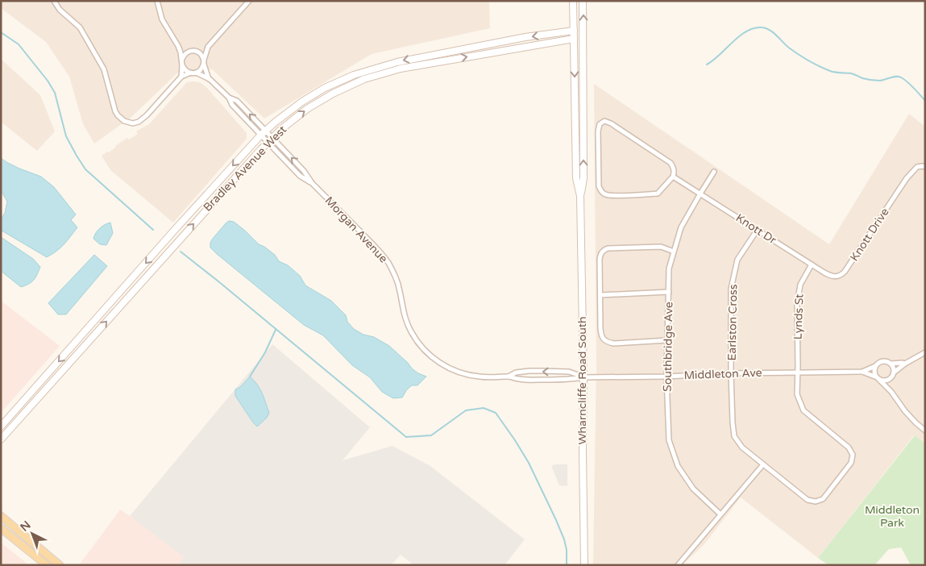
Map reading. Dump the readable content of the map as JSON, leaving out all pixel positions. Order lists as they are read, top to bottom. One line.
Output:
{"streets":{"main road":["Bradley Avenue West","Wharncliffe Road South"],"street":["Knott Dr","Morgan Avenue","Knott Drive","Lynds St","Earlston Cross","Southbridge Ave","Middleton Ave"]},"crossings":[["Bradley Avenue West","Morgan Avenue"],["Bradley Avenue West","Wharncliffe Road South"],["Knott Dr","Knott Drive"],["Knott Dr","Lynds St"],["Knott Dr","Earlston Cross"],["Knott Dr","Southbridge Ave"],["Morgan Avenue","Middleton Ave"],["Morgan Avenue","Wharncliffe Road South"],["Knott Drive","Lynds St"],["Lynds St","Earlston Cross"],["Lynds St","Middleton Ave"],["Earlston Cross","Middleton Ave"],["Southbridge Ave","Middleton Ave"],["Middleton Ave","Wharncliffe Road South"]],"parks":["Middleton Park"],"north":"top left"}
